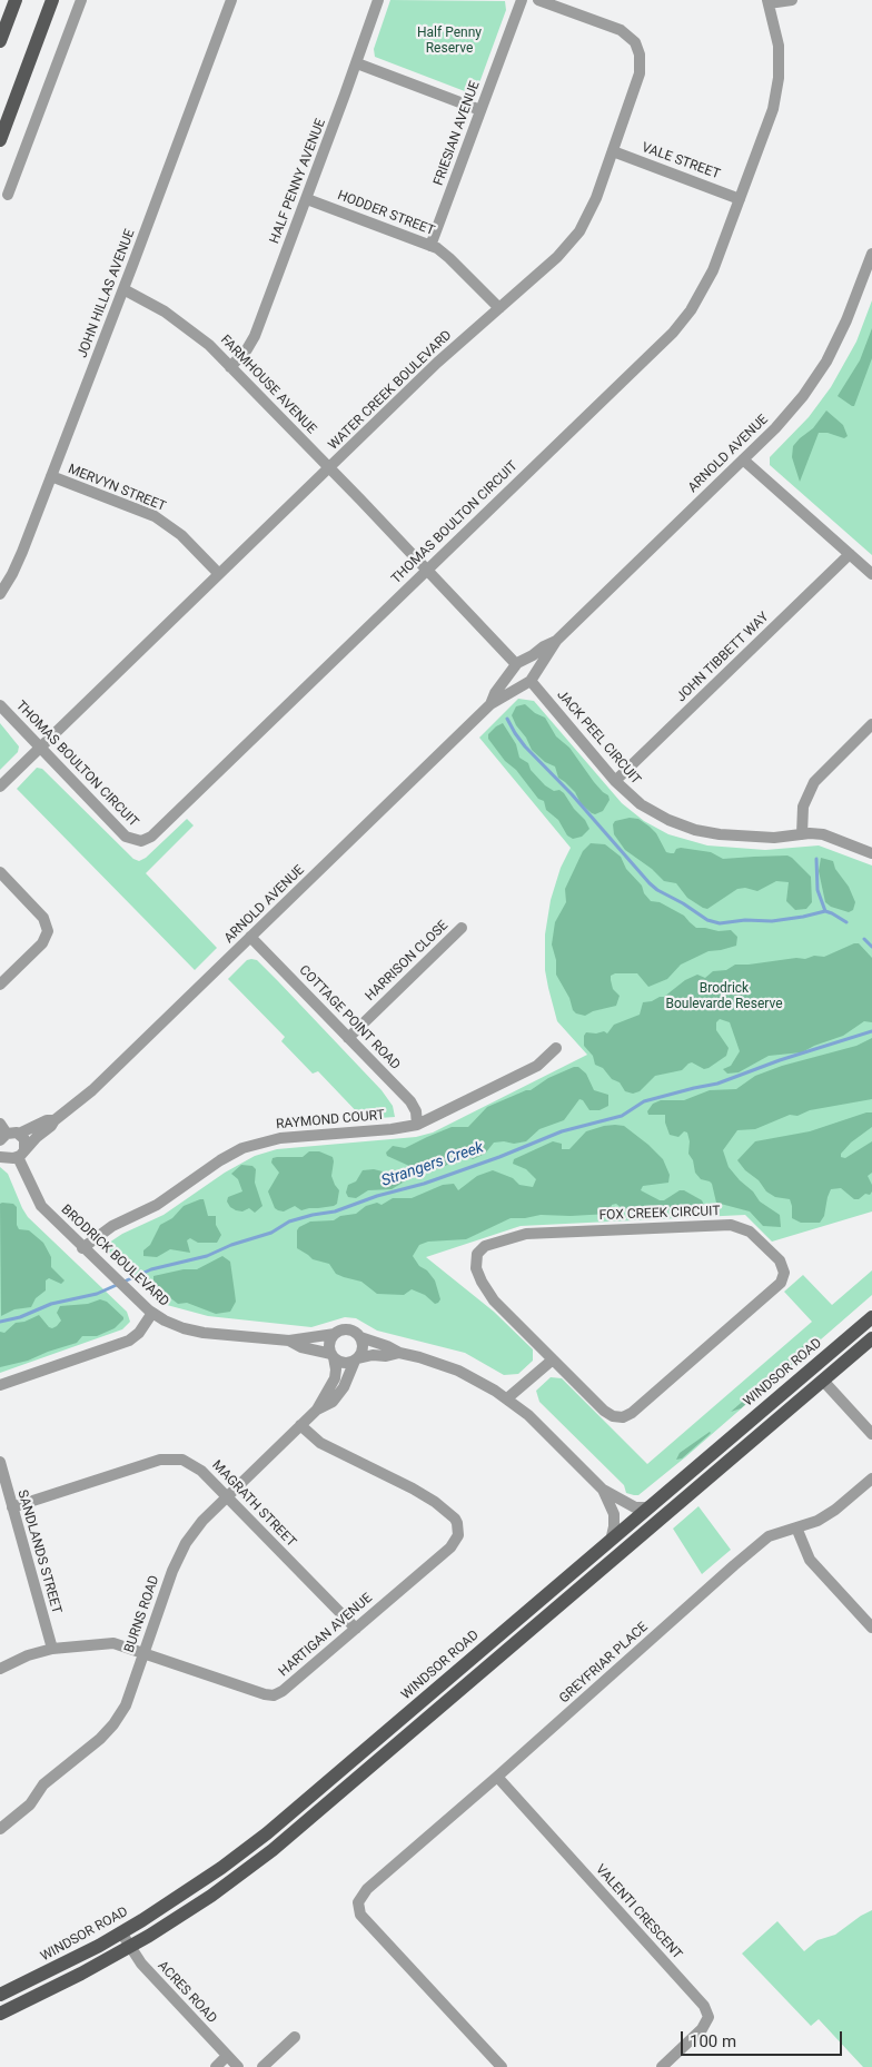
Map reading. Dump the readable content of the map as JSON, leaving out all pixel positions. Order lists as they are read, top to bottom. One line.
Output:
{"streets":{"main road":["WINDSOR ROAD"],"street":["FRIESIAN AVENUE","VALE STREET","HALF PENNY AVENUE","HODDER STREET","JOHN HILLAS AVENUE","FARMHOUSE AVENUE","WATER CREEK BOULEVARD","ARNOLD AVENUE","MERVYN STREET","THOMAS BOULTON CIRCUIT","JOHN TIBBETT WAY","JACK PEEL CIRCUIT","HARRISON CLOSE","COTTAGE POINT ROAD","RAYMOND COURT","FOX CREEK CIRCUIT","BRODRICK BOULEVARD","MAGRATH STREET","SANDLANDS STREET","BURNS ROAD","HARTIGAN AVENUE","GREYFRIAR PLACE","VALENTI CRESCENT","ACRES ROAD"]},"crossings":[["FRIESIAN AVENUE","HODDER STREET"],["VALE STREET","WATER CREEK BOULEVARD"],["VALE STREET","THOMAS BOULTON CIRCUIT"],["HALF PENNY AVENUE","HODDER STREET"],["HALF PENNY AVENUE","FARMHOUSE AVENUE"],["HODDER STREET","WATER CREEK BOULEVARD"],["JOHN HILLAS AVENUE","FARMHOUSE AVENUE"],["JOHN HILLAS AVENUE","MERVYN STREET"],["FARMHOUSE AVENUE","WATER CREEK BOULEVARD"],["FARMHOUSE AVENUE","ARNOLD AVENUE"],["FARMHOUSE AVENUE","THOMAS BOULTON CIRCUIT"],["WATER CREEK BOULEVARD","MERVYN STREET"],["WATER CREEK BOULEVARD","THOMAS BOULTON CIRCUIT"],["ARNOLD AVENUE","JACK PEEL CIRCUIT"],["ARNOLD AVENUE","COTTAGE POINT ROAD"],["ARNOLD AVENUE","BRODRICK BOULEVARD"],["JOHN TIBBETT WAY","JACK PEEL CIRCUIT"],["HARRISON CLOSE","COTTAGE POINT ROAD"],["COTTAGE POINT ROAD","RAYMOND COURT"],["RAYMOND COURT","BRODRICK BOULEVARD"],["BRODRICK BOULEVARD","BURNS ROAD"],["WINDSOR ROAD","ACRES ROAD"],["MAGRATH STREET","SANDLANDS STREET"],["MAGRATH STREET","BURNS ROAD"],["MAGRATH STREET","HARTIGAN AVENUE"],["SANDLANDS STREET","HARTIGAN AVENUE"],["BURNS ROAD","HARTIGAN AVENUE"],["GREYFRIAR PLACE","VALENTI CRESCENT"]],"water":["Strangers Creek"],"parks":["Half Penny Reserve","Brodrick Boulevarde Reserve"],"scale_bar":"100 m"}
